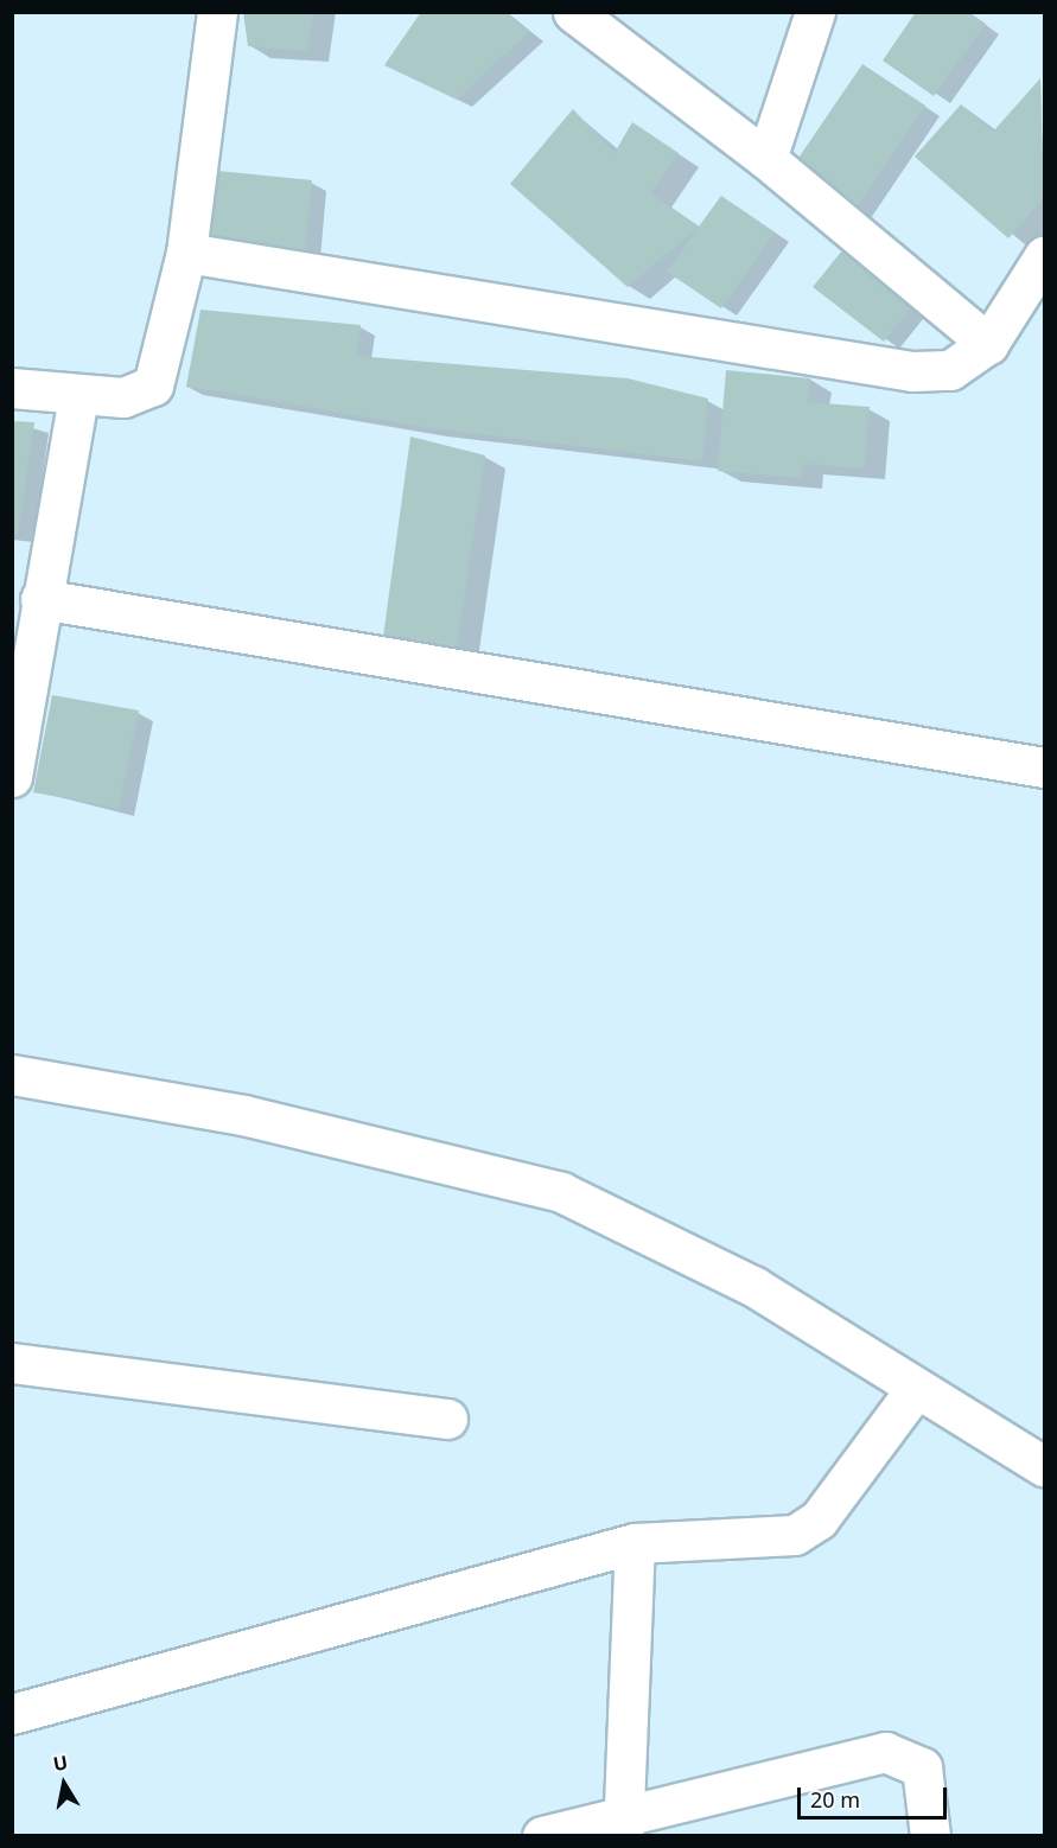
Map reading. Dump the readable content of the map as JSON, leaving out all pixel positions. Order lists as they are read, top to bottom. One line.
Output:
{"scale_bar":"20 m","north":"top"}
